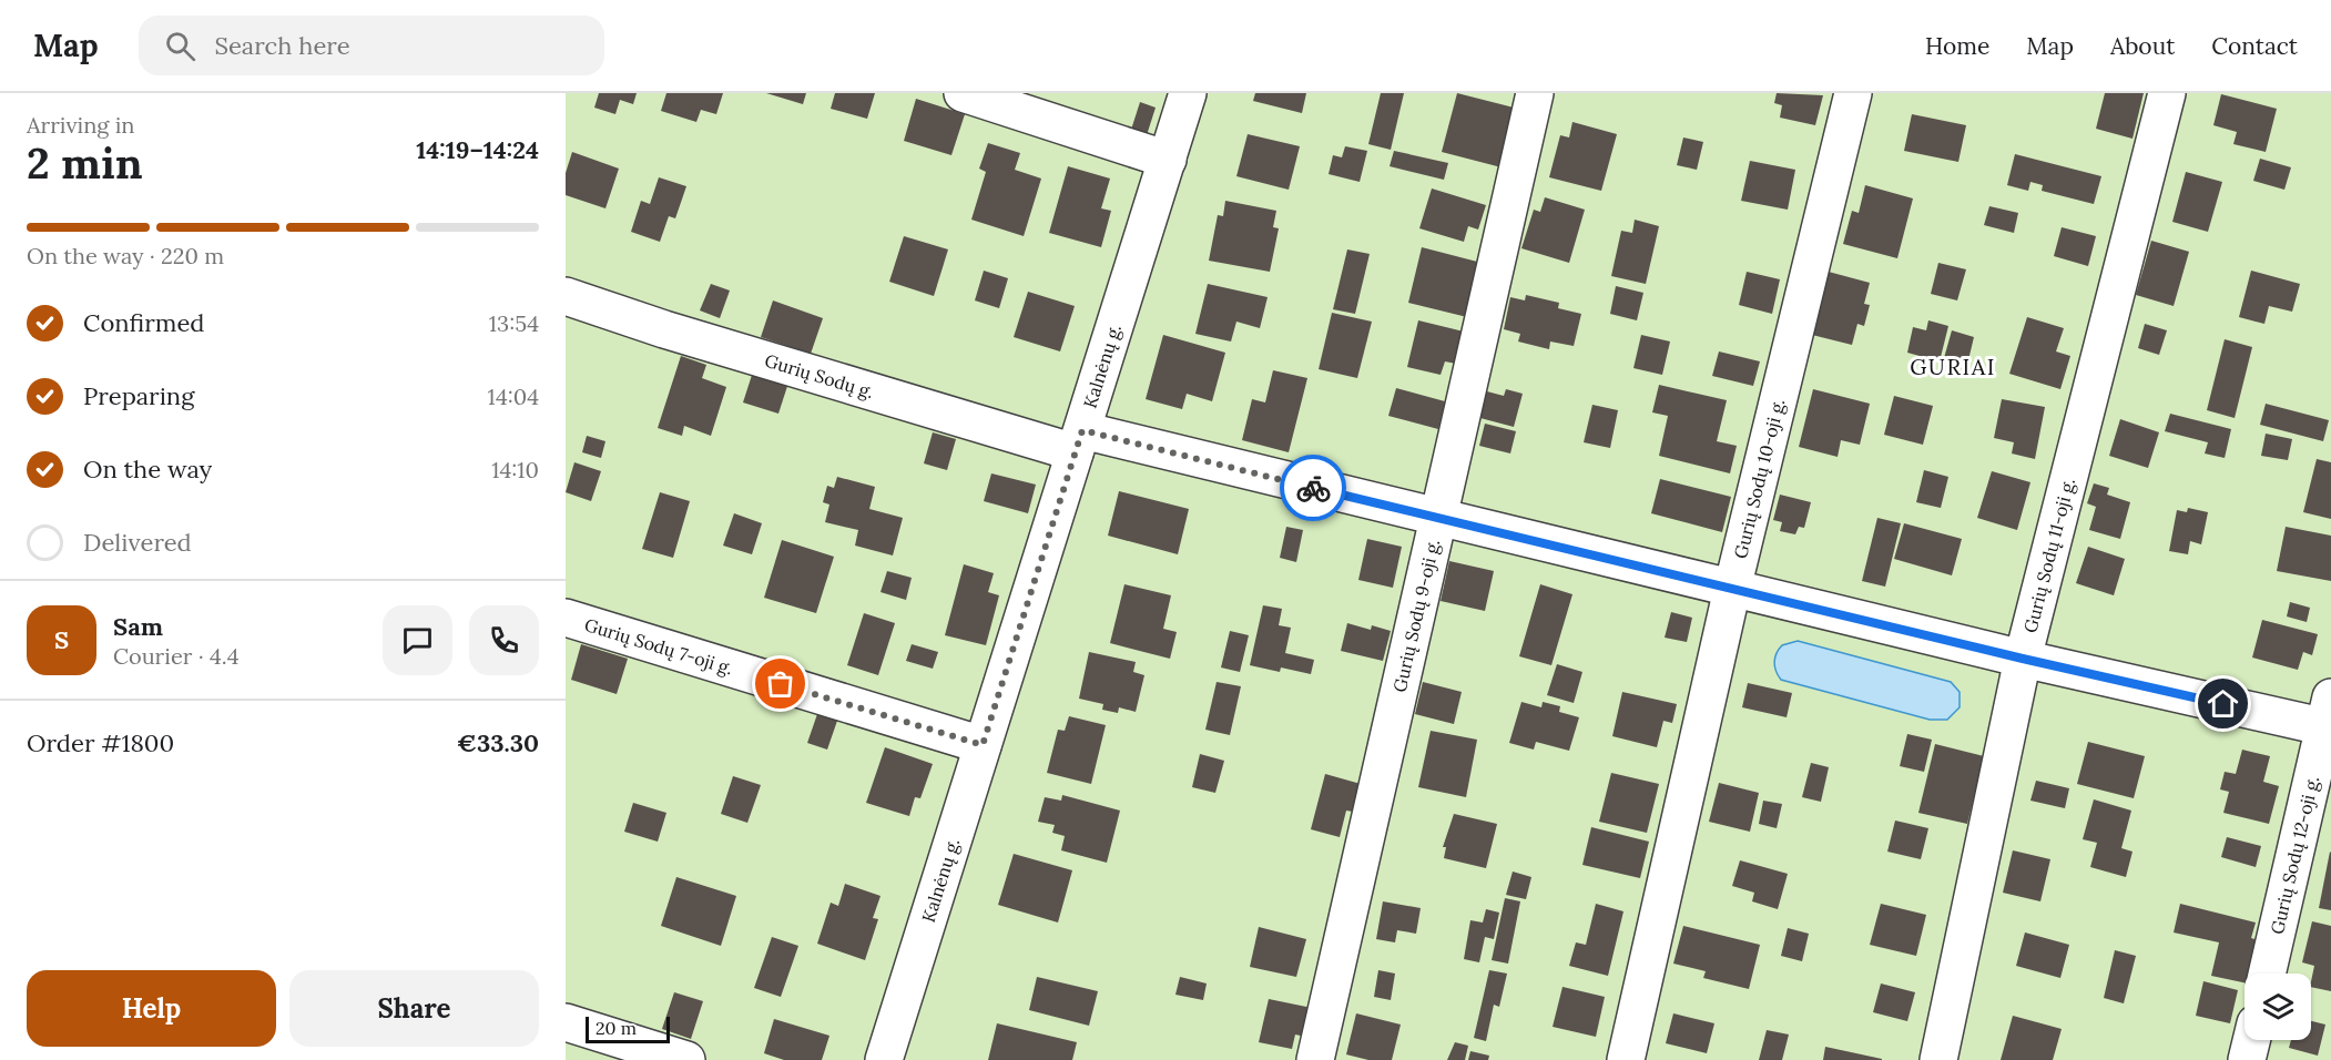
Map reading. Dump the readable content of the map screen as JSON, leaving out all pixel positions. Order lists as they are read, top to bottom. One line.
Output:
{"streets":{"street":["Kalnėnų g.","Gurių Sodų g.","Gurių Sodų 10-oji g.","Gurių Sodų 11-oji g.","Gurių Sodų 9-oji g.","Gurių Sodų 7-oji g.","Gurių Sodų 12-oji g."]},"crossings":[["Kalnėnų g.","Gurių Sodų g."],["Kalnėnų g.","Gurių Sodų 7-oji g."],["Gurių Sodų g.","Gurių Sodų 10-oji g."],["Gurių Sodų g.","Gurių Sodų 11-oji g."],["Gurių Sodų g.","Gurių Sodų 9-oji g."],["Gurių Sodų g.","Gurių Sodų 12-oji g."]],"districts":["GURIAI"],"scale_bar":"20 m","page":{"header":"Map","search":"Search here","nav":["Home","Map","About","Contact"],"heading":["2 min","Arriving in","14:19–14:24"],"panel":["Sam","Courier · 4.4","Order #1800","€33.30"],"bar":"On the way · 220 m","list":[["Confirmed","13:54"],["Preparing","14:04"],["On the way","14:10"],"Delivered"],"round":"S","buttons":["Help","Share"],"scale":"20 m"}}
